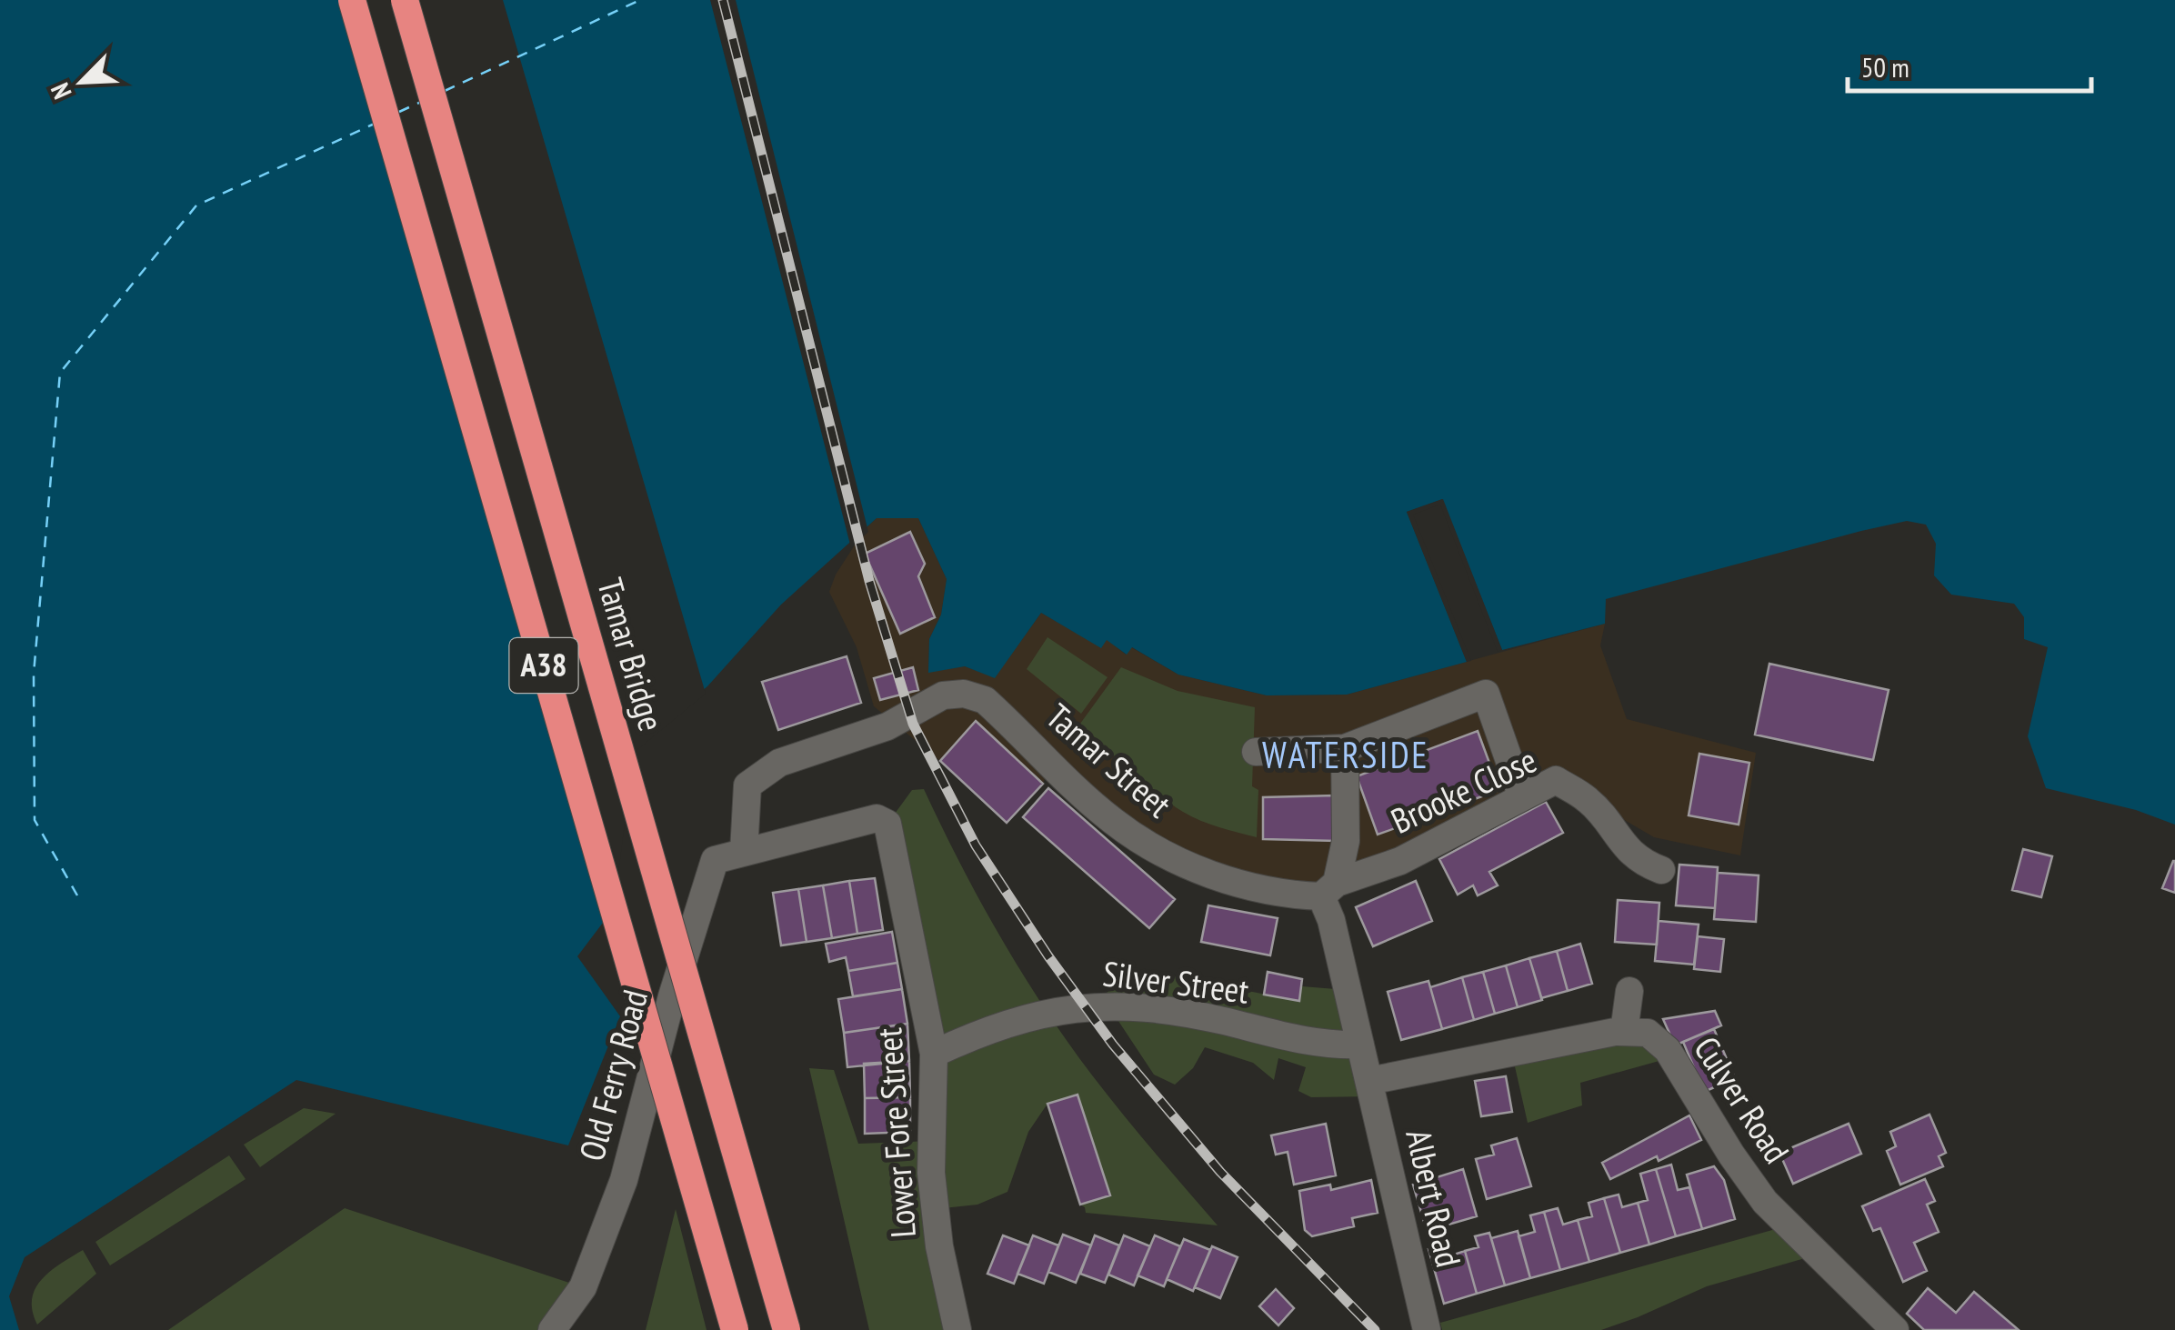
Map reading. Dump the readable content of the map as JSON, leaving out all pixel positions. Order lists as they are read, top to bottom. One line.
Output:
{"streets":{"highway":["Tamar Bridge","A38"],"street":["Tamar Street","Brooke Close","Silver Street","Old Ferry Road","Culver Road","Lower Fore Street","Albert Road"]},"crossings":[["Tamar Street","Brooke Close"],["Tamar Street","Old Ferry Road"],["Silver Street","Lower Fore Street"],["Old Ferry Road","Lower Fore Street"]],"districts":["WATERSIDE"],"scale_bar":"50 m","north":"bottom left"}
